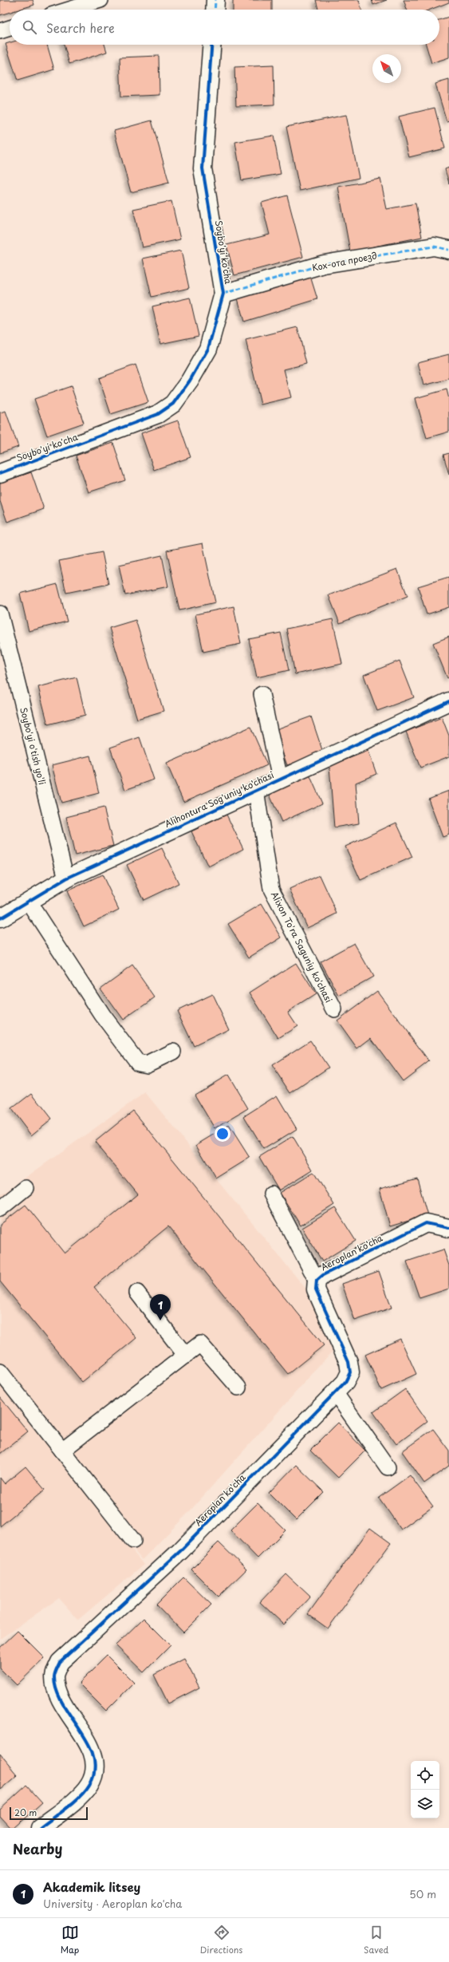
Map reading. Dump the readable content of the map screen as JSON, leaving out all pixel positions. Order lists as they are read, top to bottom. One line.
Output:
{"streets":{"street":["Soybo'yi ko'cha","Кох-ота проезд","Alihontura Sog'uniy ko'chasi","Aeroplan ko'cha"],"lane":["Soybo'yi o'tish yo'li","Alixon To'ra Saguniy ko'chasi"]},"crossings":[["Soybo'yi ko'cha","Кох-ота проезд"],["Soybo'yi o'tish yo'li","Alihontura Sog'uniy ko'chasi"],["Alihontura Sog'uniy ko'chasi","Alixon To'ra Saguniy ko'chasi"]],"scale_bar":"20 m","north":"top left","page":{"search":"Search here","pins":"1","scale":"20 m","heading":"Nearby","list":[{"mark":"1","name":"Akademik litsey","note":"University · Aeroplan ko'cha","value":"50 m"}],"nav":["Map","Directions","Saved"]}}
